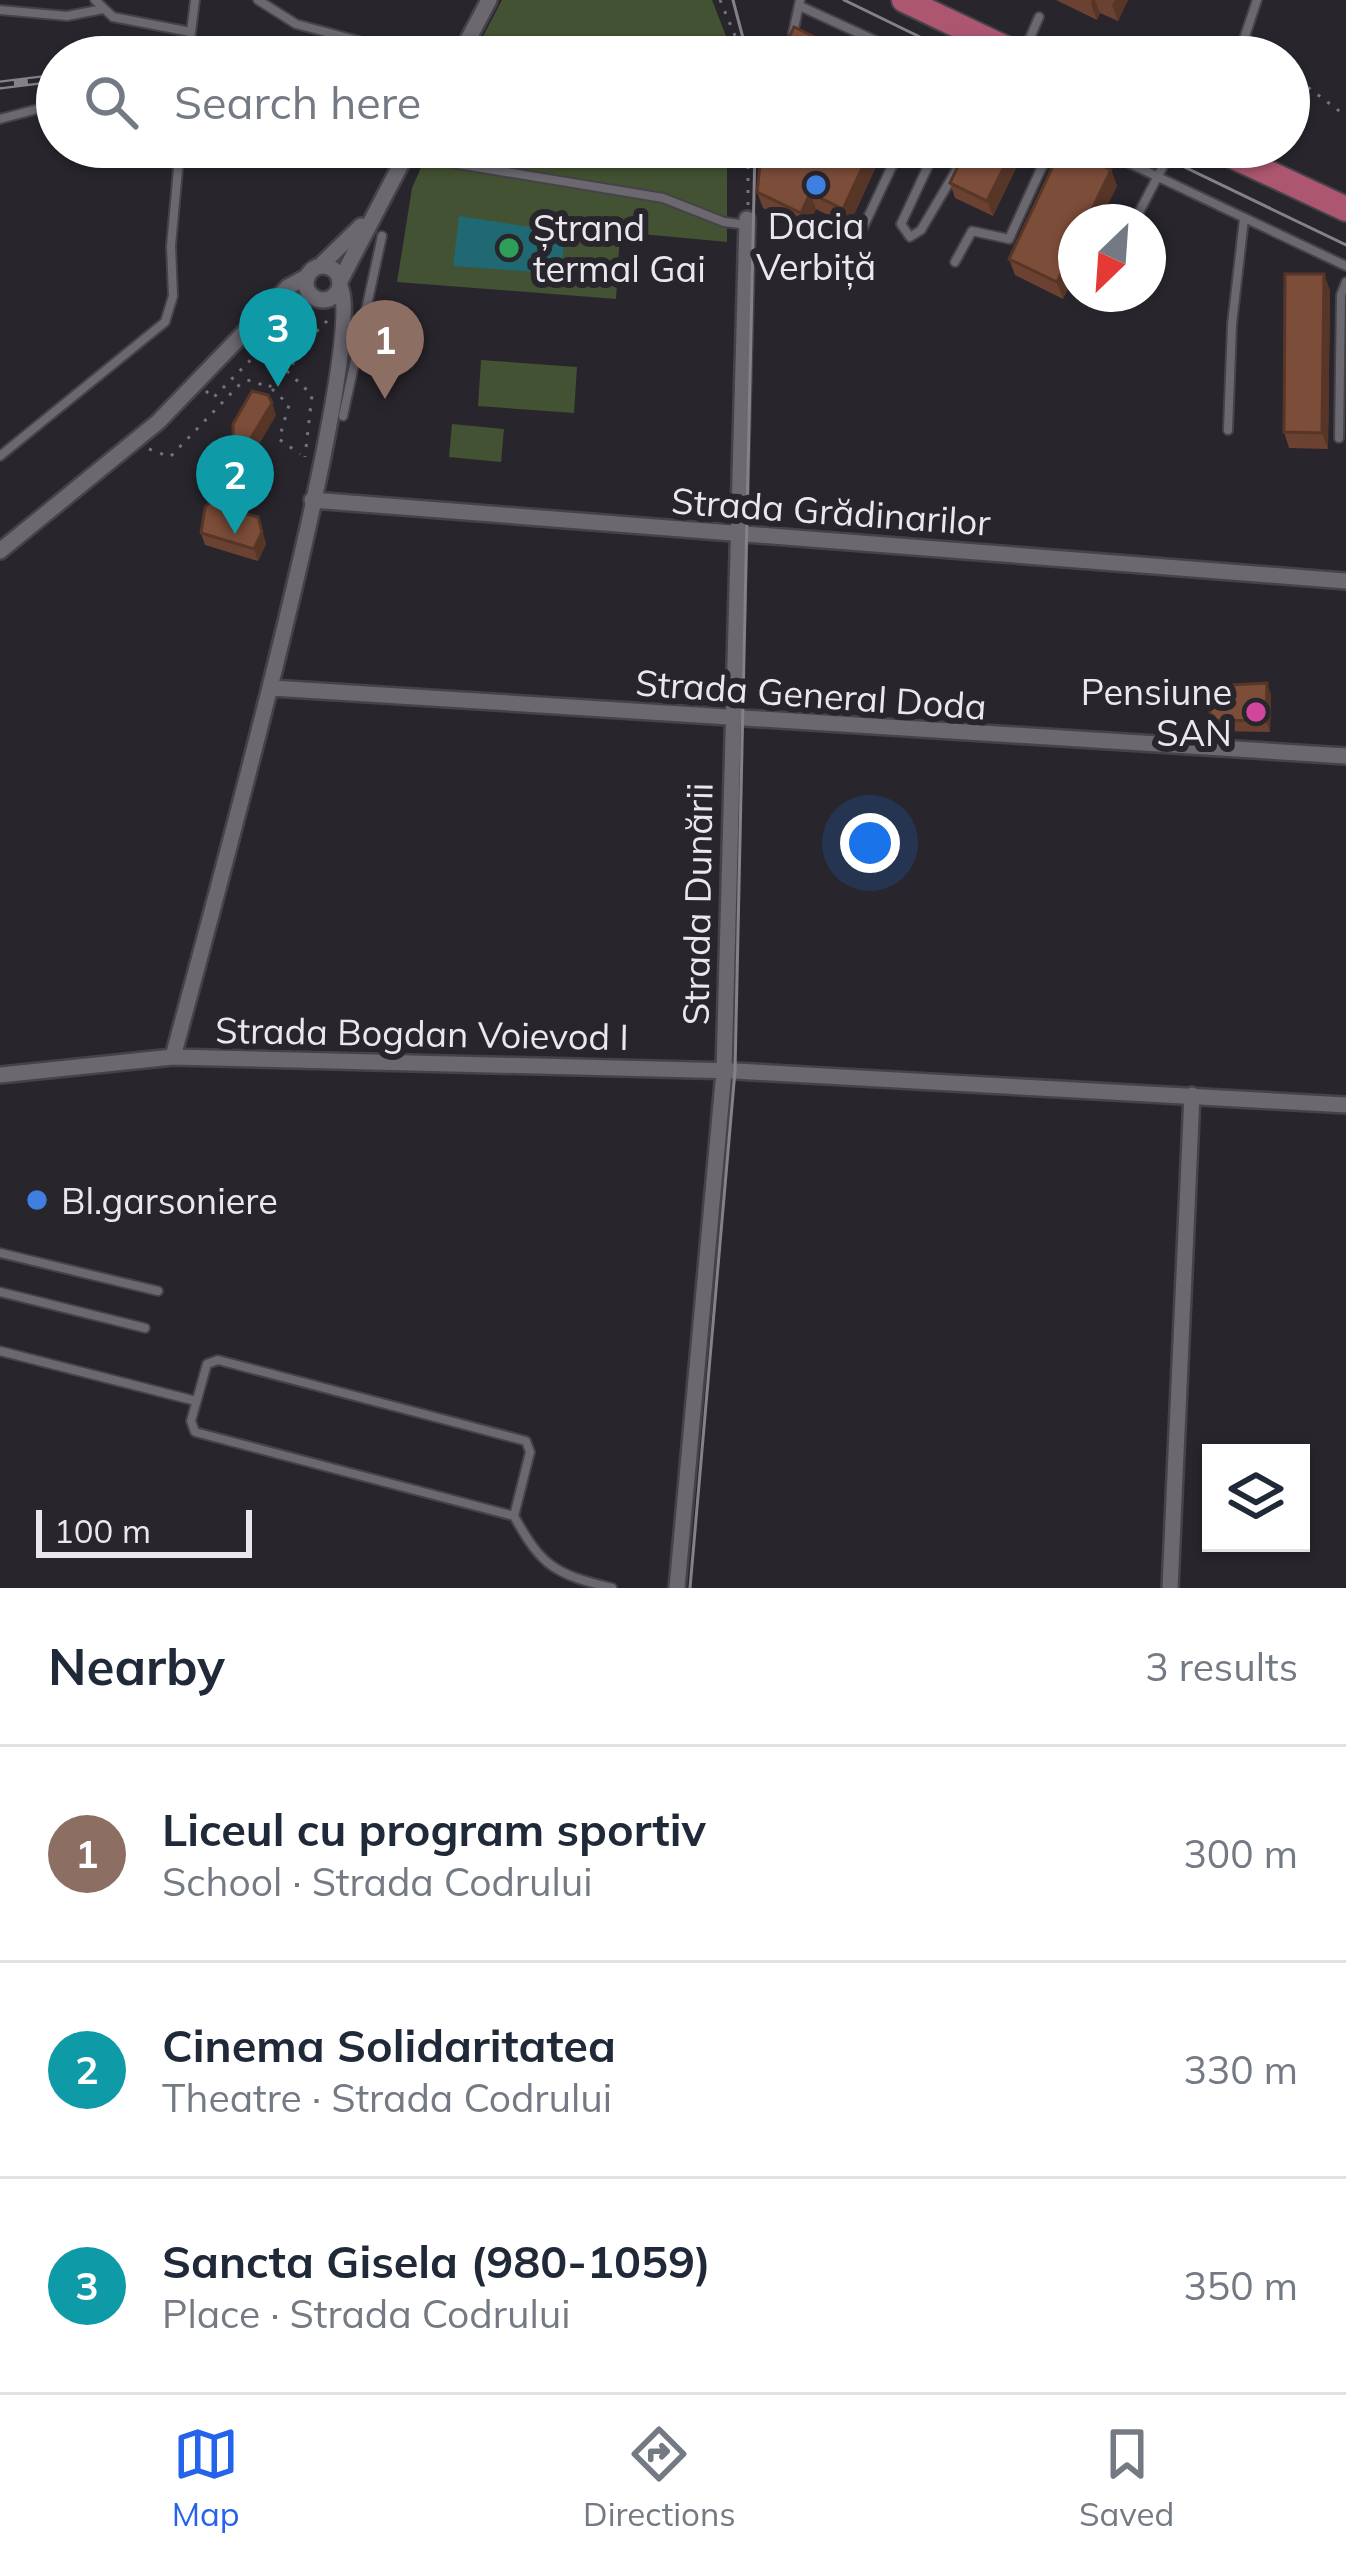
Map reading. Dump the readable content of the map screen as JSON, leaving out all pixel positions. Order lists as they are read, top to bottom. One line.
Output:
{"streets":{"street":["Strada Grădinarilor","Strada General Doda","Strada Dunării","Strada Bogdan Voievod I"]},"crossings":[["Strada Grădinarilor","Strada Dunării"],["Strada General Doda","Strada Dunării"],["Strada Dunării","Strada Bogdan Voievod I"]],"places":["Dacia Verbiță","Ștrand termal Gai","Pensiune SAN","Bl.garsoniere"],"scale_bar":"100 m","north":"bottom left","page":{"search":"Search here","pins":["3","1","2"],"scale":"100 m","heading":["Nearby","3 results"],"list":[{"mark":"1","name":"Liceul cu program sportiv","note":"School · Strada Codrului","value":"300 m"},{"mark":"2","name":"Cinema Solidaritatea","note":"Theatre · Strada Codrului","value":"330 m"},{"mark":"3","name":"Sancta Gisela (980-1059)","note":"Place · Strada Codrului","value":"350 m"}],"nav":["Map","Directions","Saved"]}}
